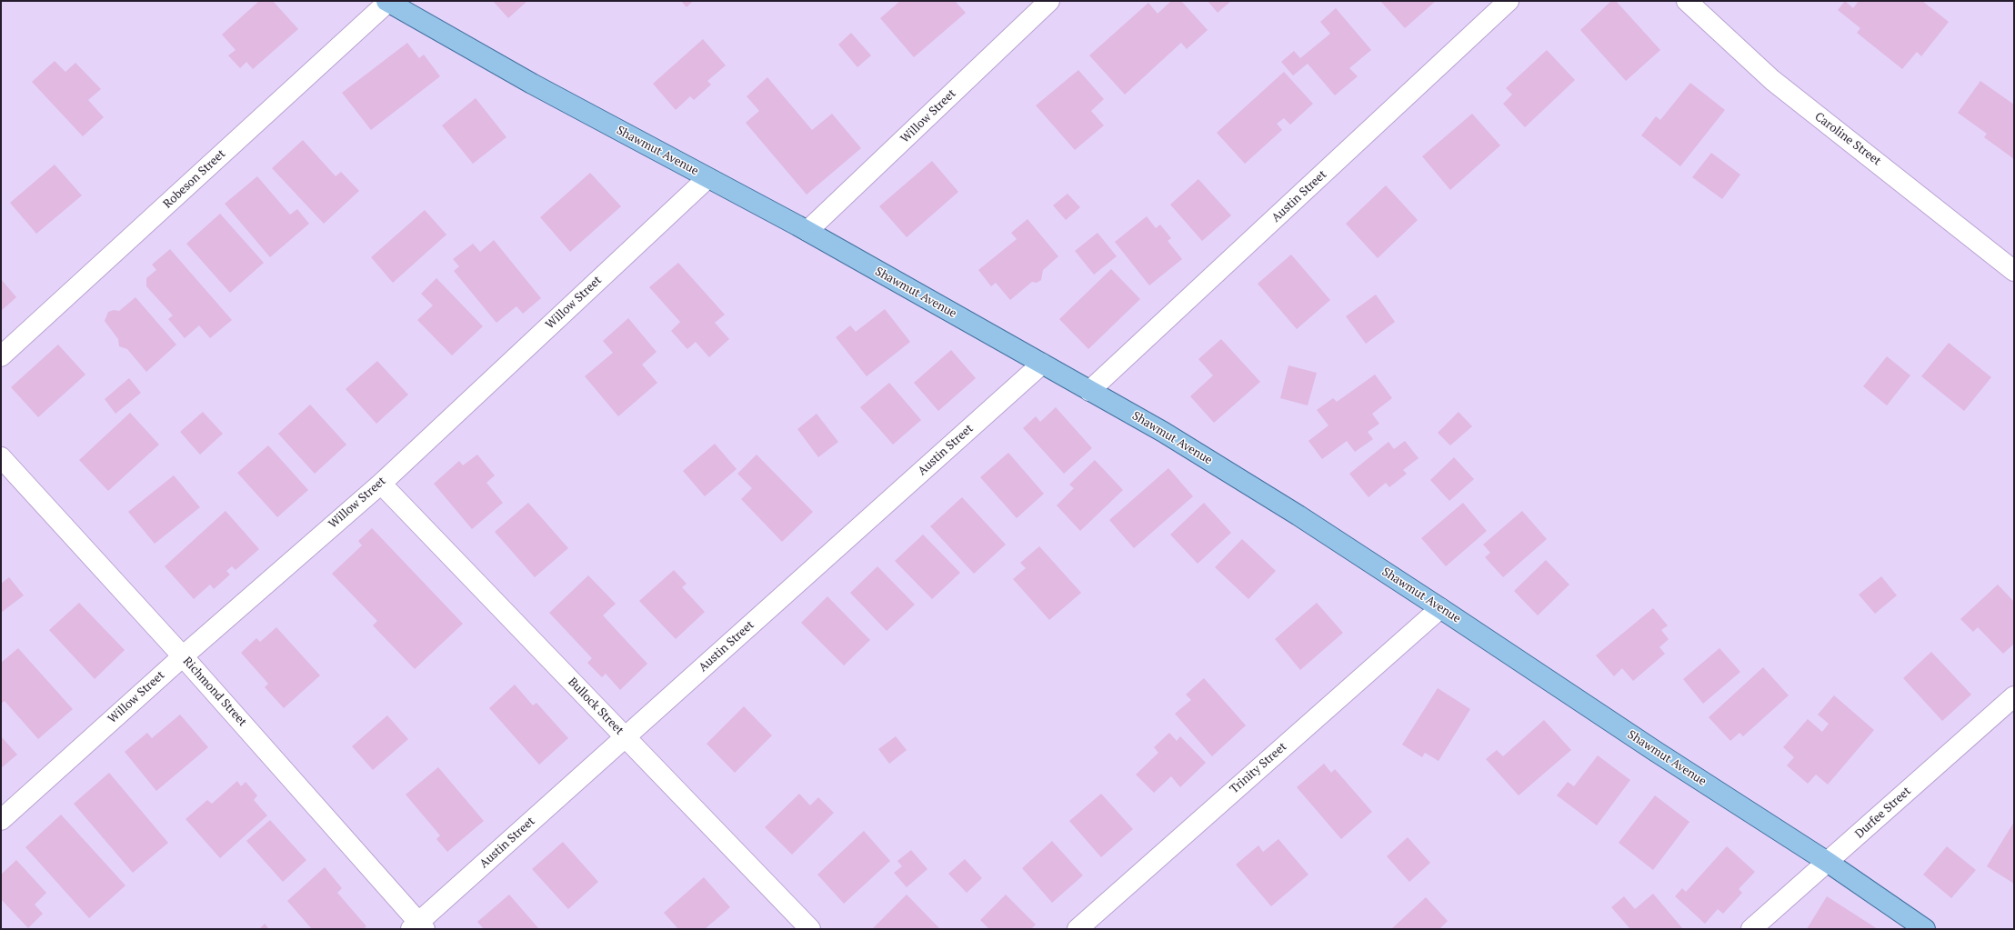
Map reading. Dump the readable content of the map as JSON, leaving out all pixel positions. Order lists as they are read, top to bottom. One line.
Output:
{"streets":{"main road":["Shawmut Avenue"],"street":["Willow Street","Caroline Street","Robeson Street","Austin Street","Richmond Street","Bullock Street","Trinity Street","Durfee Street"]},"crossings":[["Willow Street","Shawmut Avenue"],["Willow Street","Richmond Street"],["Willow Street","Bullock Street"],["Shawmut Avenue","Robeson Street"],["Shawmut Avenue","Austin Street"],["Shawmut Avenue","Trinity Street"],["Shawmut Avenue","Durfee Street"],["Austin Street","Richmond Street"],["Austin Street","Bullock Street"]]}
